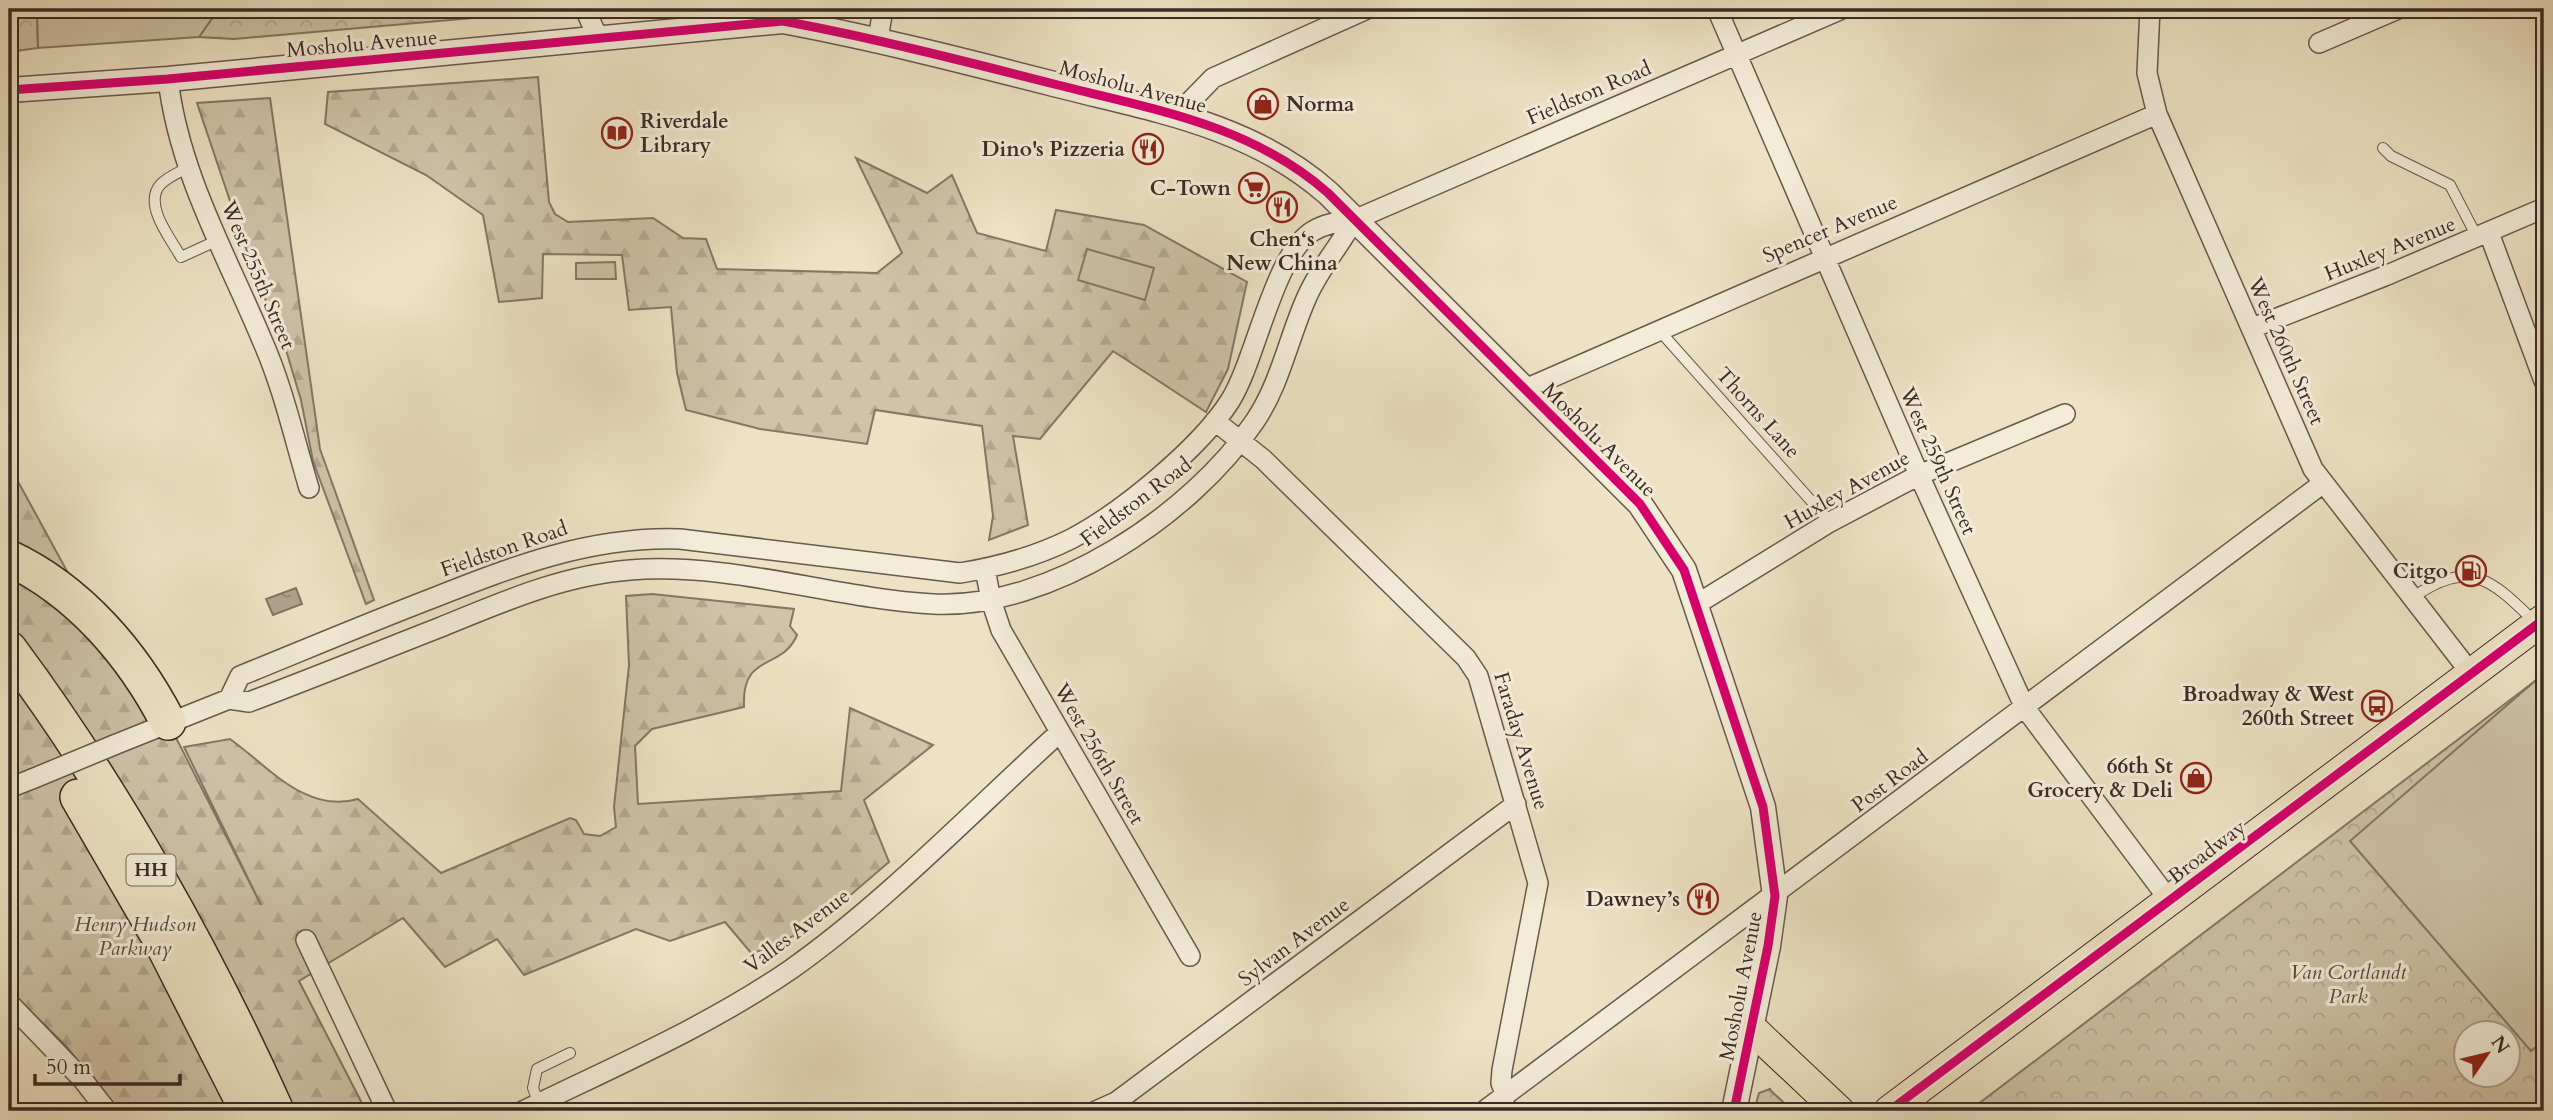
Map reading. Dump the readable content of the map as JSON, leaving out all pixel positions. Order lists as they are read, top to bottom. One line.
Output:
{"streets":{"highway":["HH"],"main road":["Broadway"],"street":["Mosholu Avenue","Fieldston Road","Spencer Avenue","Huxley Avenue","West 255th Street","West 260th Street","West 259th Street","Faraday Avenue","West 256th Street","Post Road","Valles Avenue","Sylvan Avenue"],"lane":["Thorns Lane"]},"crossings":[["Mosholu Avenue","Fieldston Road"],["Mosholu Avenue","Spencer Avenue"],["Mosholu Avenue","Huxley Avenue"],["Mosholu Avenue","West 255th Street"],["Mosholu Avenue","Post Road"],["Fieldston Road","West 259th Street"],["Fieldston Road","Faraday Avenue"],["Fieldston Road","West 256th Street"],["Spencer Avenue","West 260th Street"],["Spencer Avenue","Thorns Lane"],["Spencer Avenue","West 259th Street"],["Huxley Avenue","West 260th Street"],["Huxley Avenue","Thorns Lane"],["Huxley Avenue","West 259th Street"],["West 260th Street","Post Road"],["West 260th Street","Broadway"],["West 259th Street","Post Road"],["West 259th Street","Broadway"],["Faraday Avenue","Post Road"],["Faraday Avenue","Sylvan Avenue"],["West 256th Street","Valles Avenue"]],"parks":["Henry Hudson Parkway","Van Cortlandt Park"],"places":{"shop":["Norma","66th St Grocery & Deli"],"library":["Riverdale Library"],"restaurant":["Dino's Pizzeria","Chen‘s New China","Dawney’s"],"supermarket":["C-Town"],"fuel station":["Citgo"],"bus stop":["Broadway & West 260th Street"]},"scale_bar":"50 m","north":"top right"}
